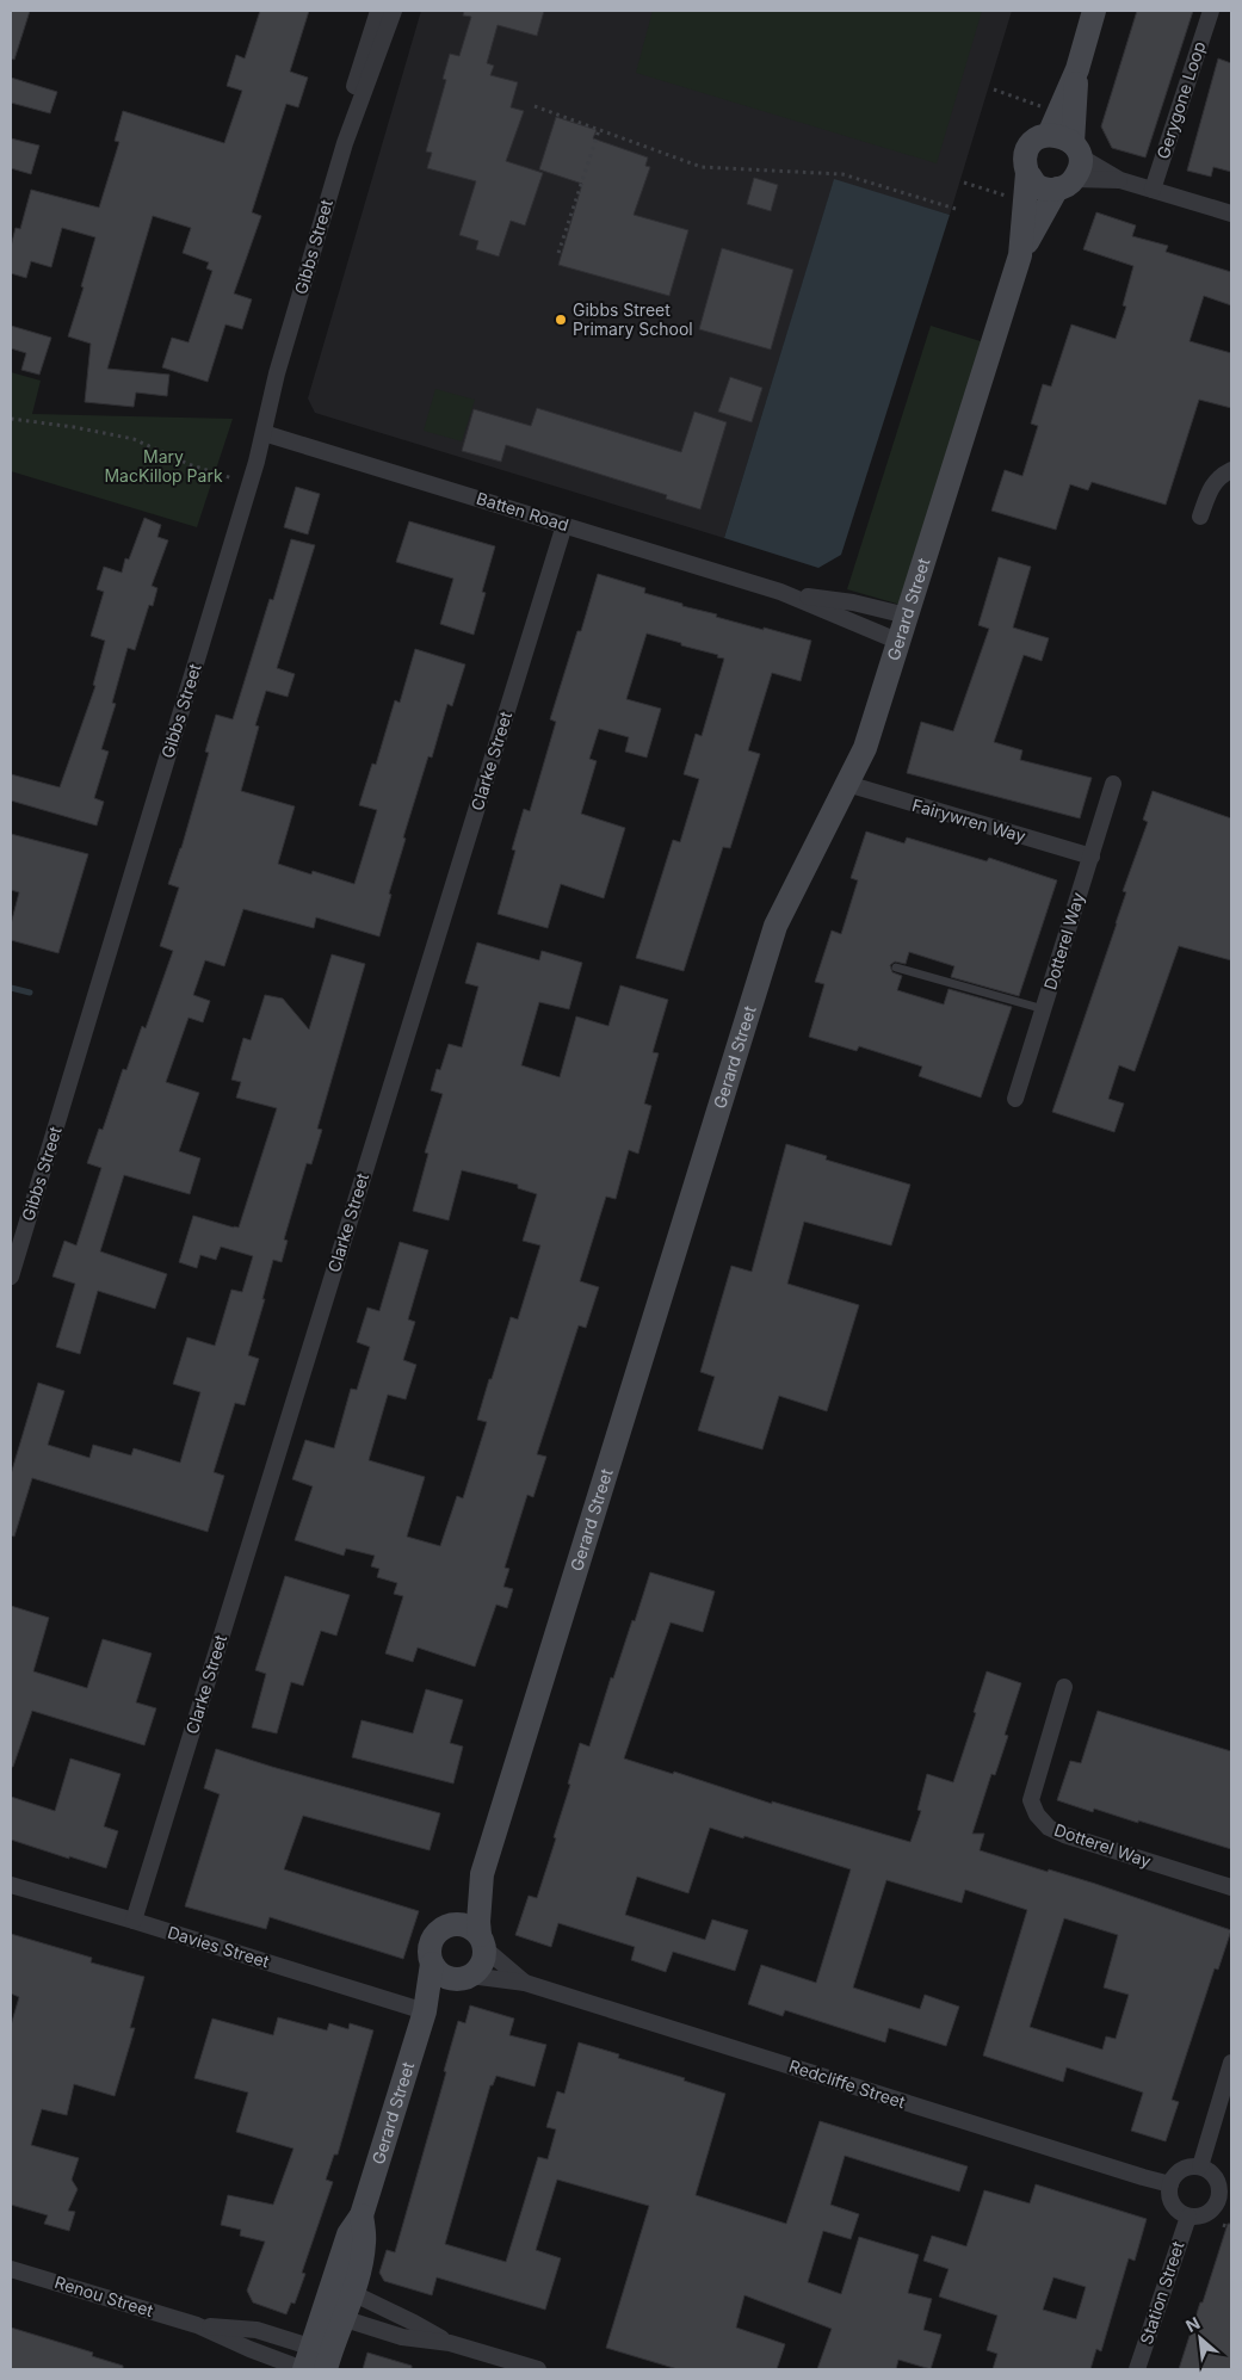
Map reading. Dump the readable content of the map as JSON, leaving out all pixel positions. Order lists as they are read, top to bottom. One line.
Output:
{"streets":{"street":["Gerygone Loop","Gibbs Street","Batten Road","Gerard Street","Clarke Street","Fairywren Way","Dotterel Way","Davies Street","Redcliffe Street","Station Street","Renou Street"]},"crossings":[["Gibbs Street","Batten Road"],["Batten Road","Gerard Street"],["Batten Road","Clarke Street"],["Gerard Street","Fairywren Way"],["Gerard Street","Davies Street"],["Gerard Street","Redcliffe Street"],["Gerard Street","Renou Street"],["Clarke Street","Davies Street"],["Fairywren Way","Dotterel Way"],["Redcliffe Street","Station Street"]],"parks":["Mary MacKillop Park"],"places":["Gibbs Street Primary School"],"north":"top left"}
